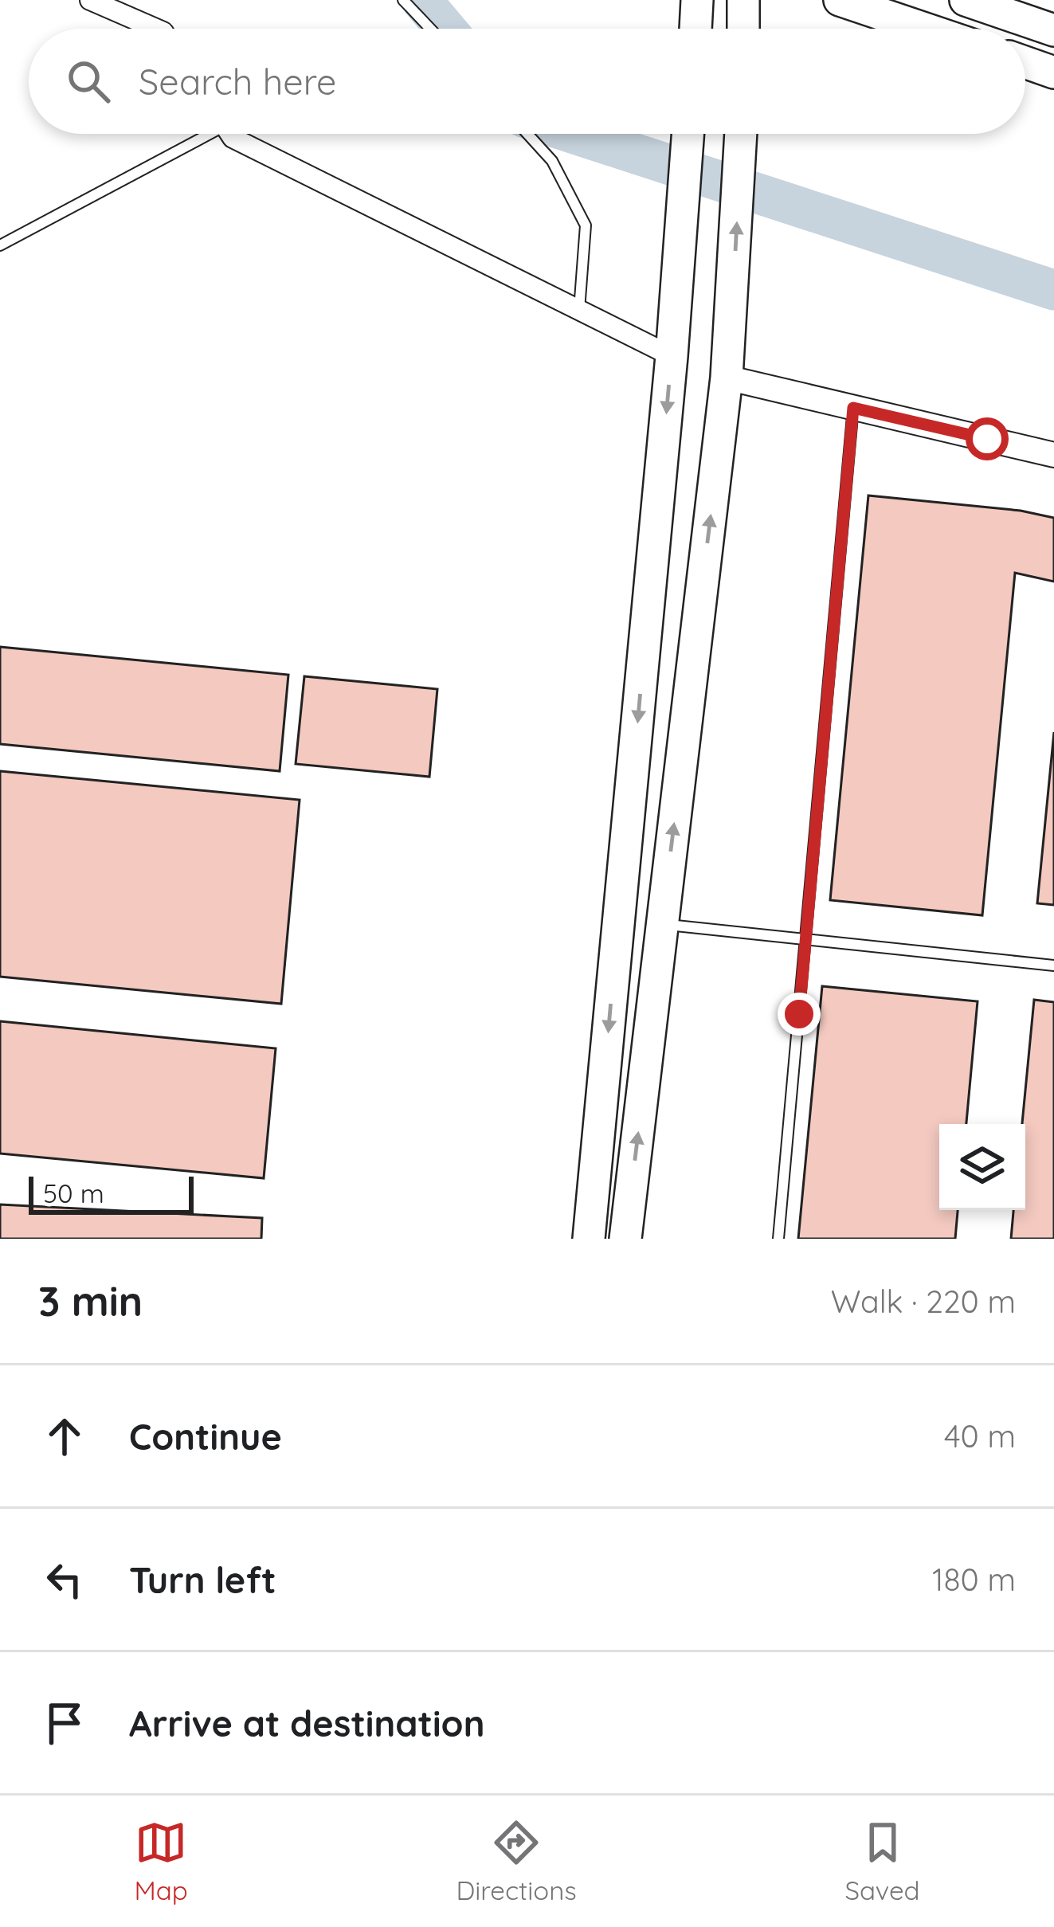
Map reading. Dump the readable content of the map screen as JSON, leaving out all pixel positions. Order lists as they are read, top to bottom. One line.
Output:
{"scale_bar":"50 m","page":{"search":"Search here","scale":"50 m","heading":["3 min","Walk · 220 m"],"list":[["Continue","40 m"],["Turn left","180 m"],"Arrive at destination"],"nav":["Map","Directions","Saved"]}}
